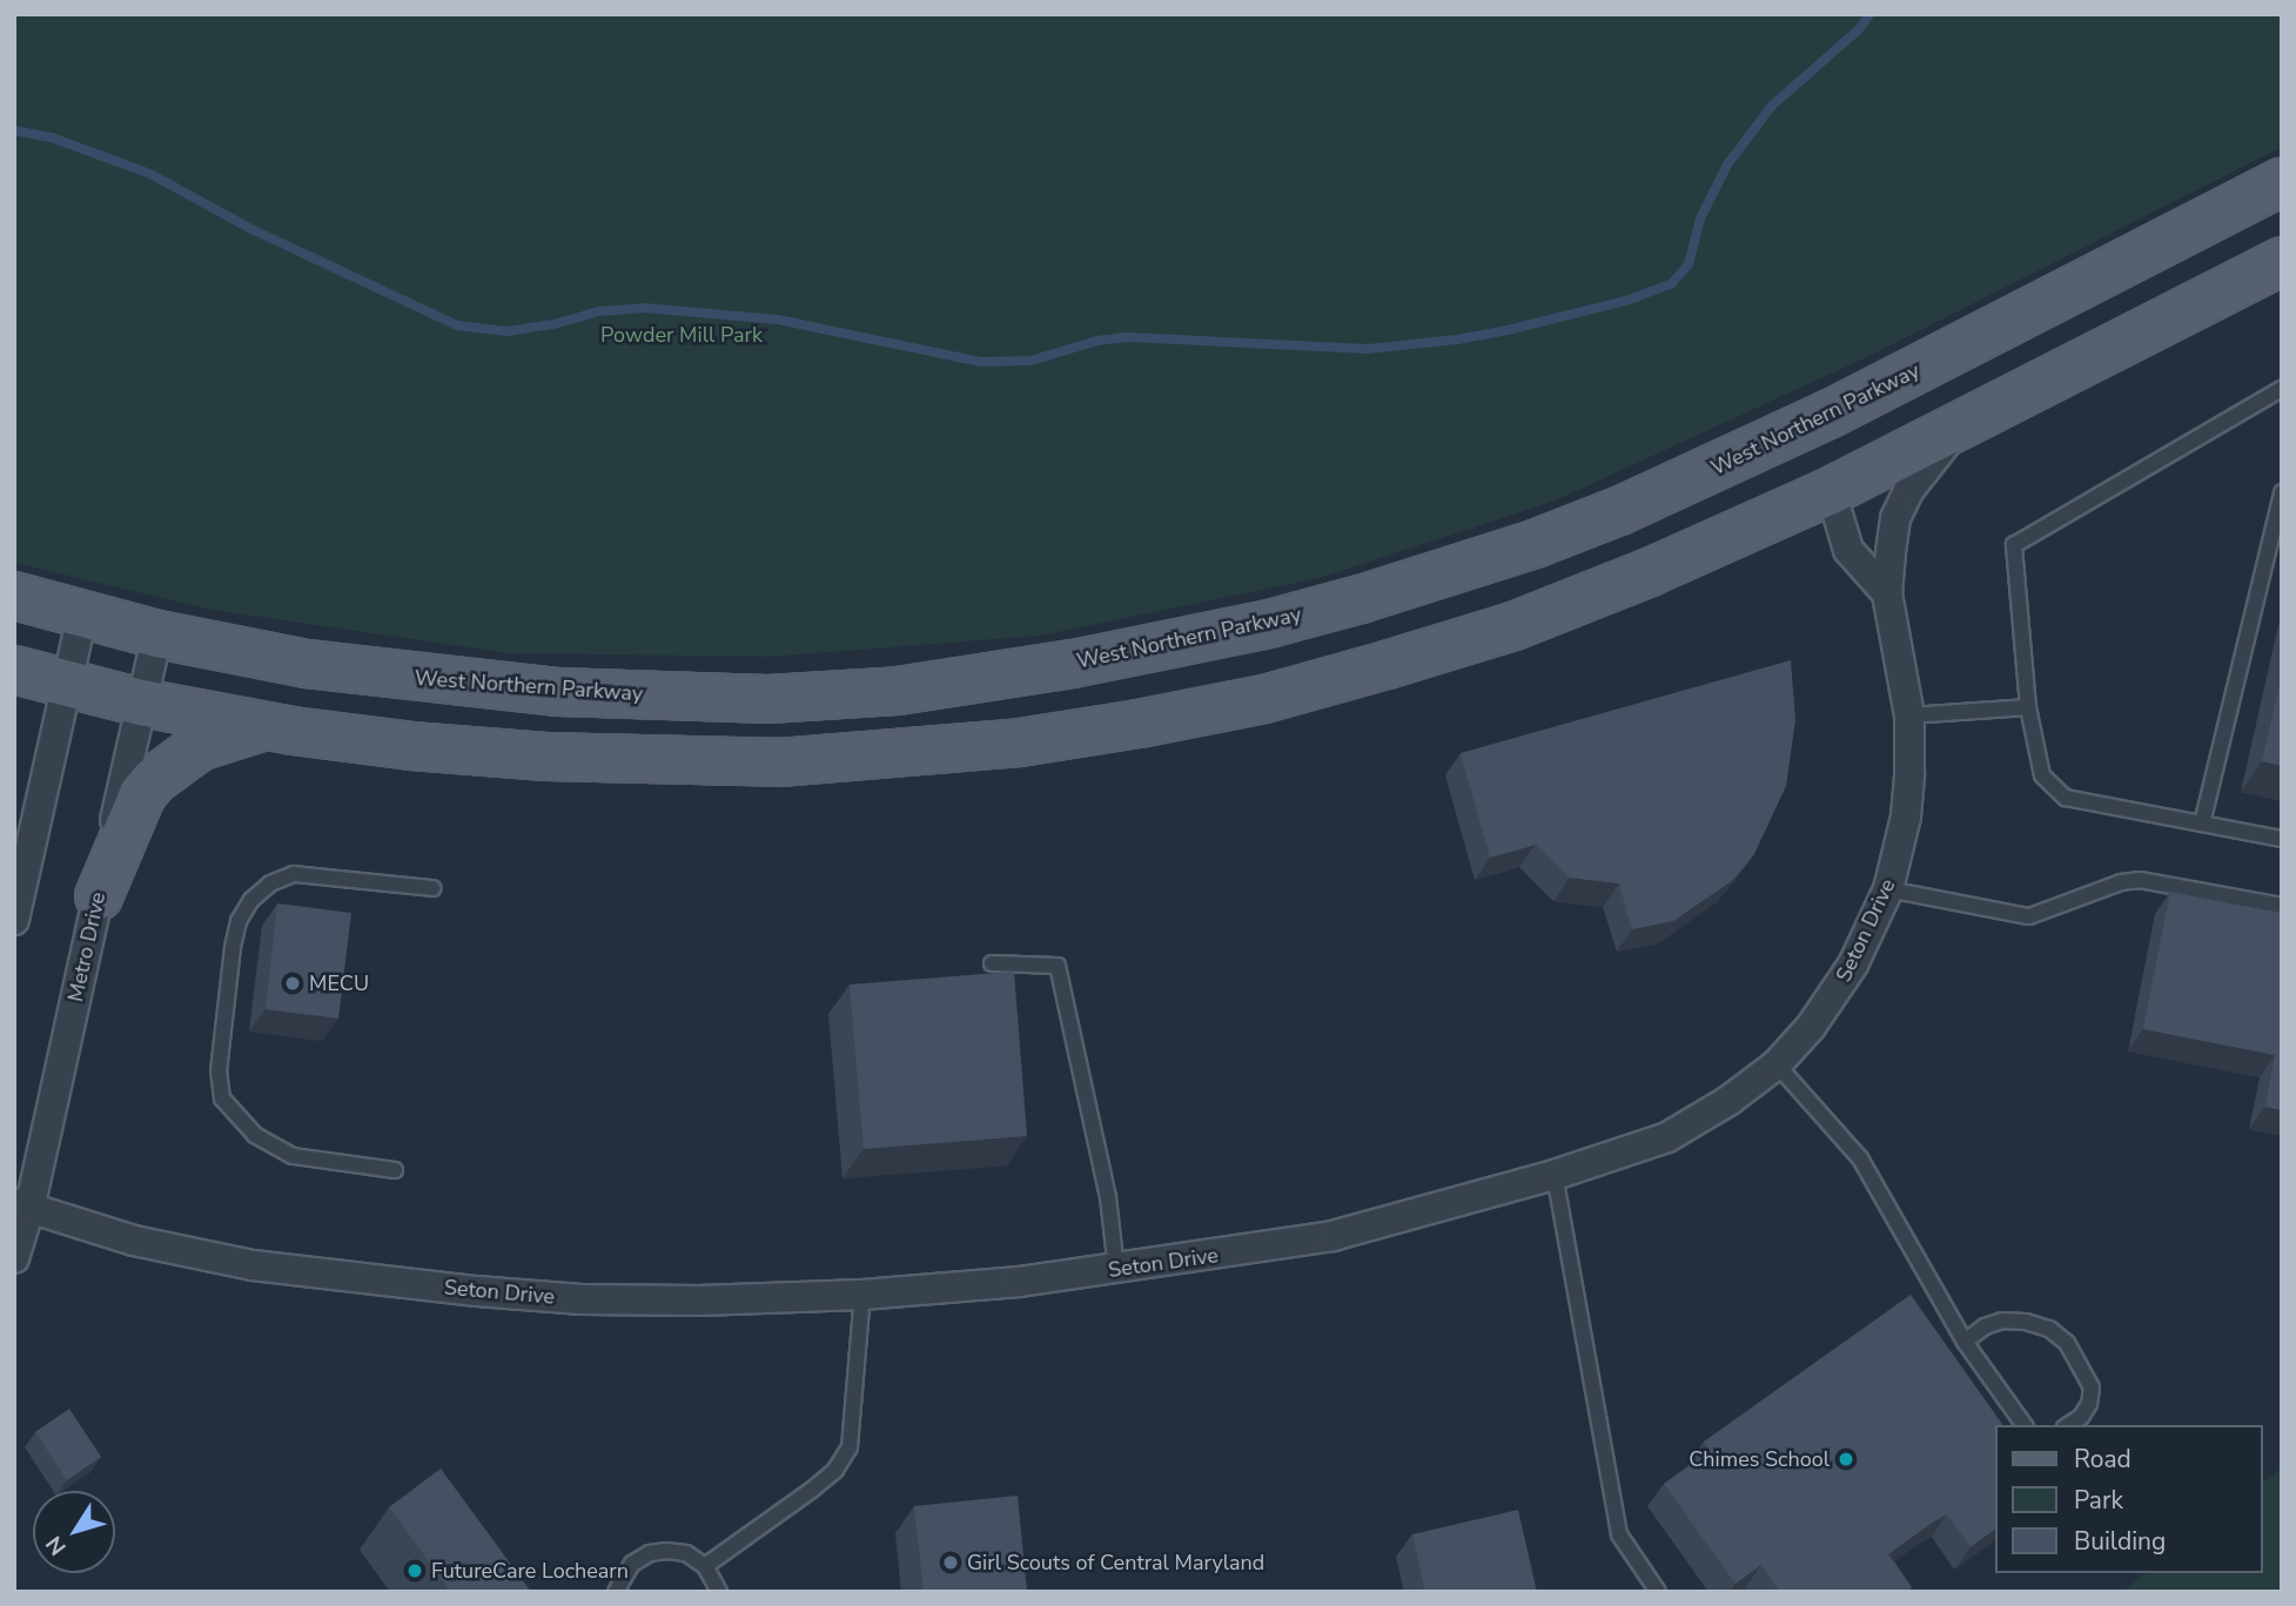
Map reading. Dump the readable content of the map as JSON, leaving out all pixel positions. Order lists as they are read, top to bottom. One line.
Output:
{"streets":{"main road":["West Northern Parkway"],"street":["Seton Drive","Metro Drive"]},"crossings":[["West Northern Parkway","Metro Drive"],["Seton Drive","Metro Drive"]],"parks":["Powder Mill Park"],"places":["MECU","Chimes School","Girl Scouts of Central Maryland","FutureCare Lochearn"],"legend":["Road","Park","Building"],"north":"bottom left"}
